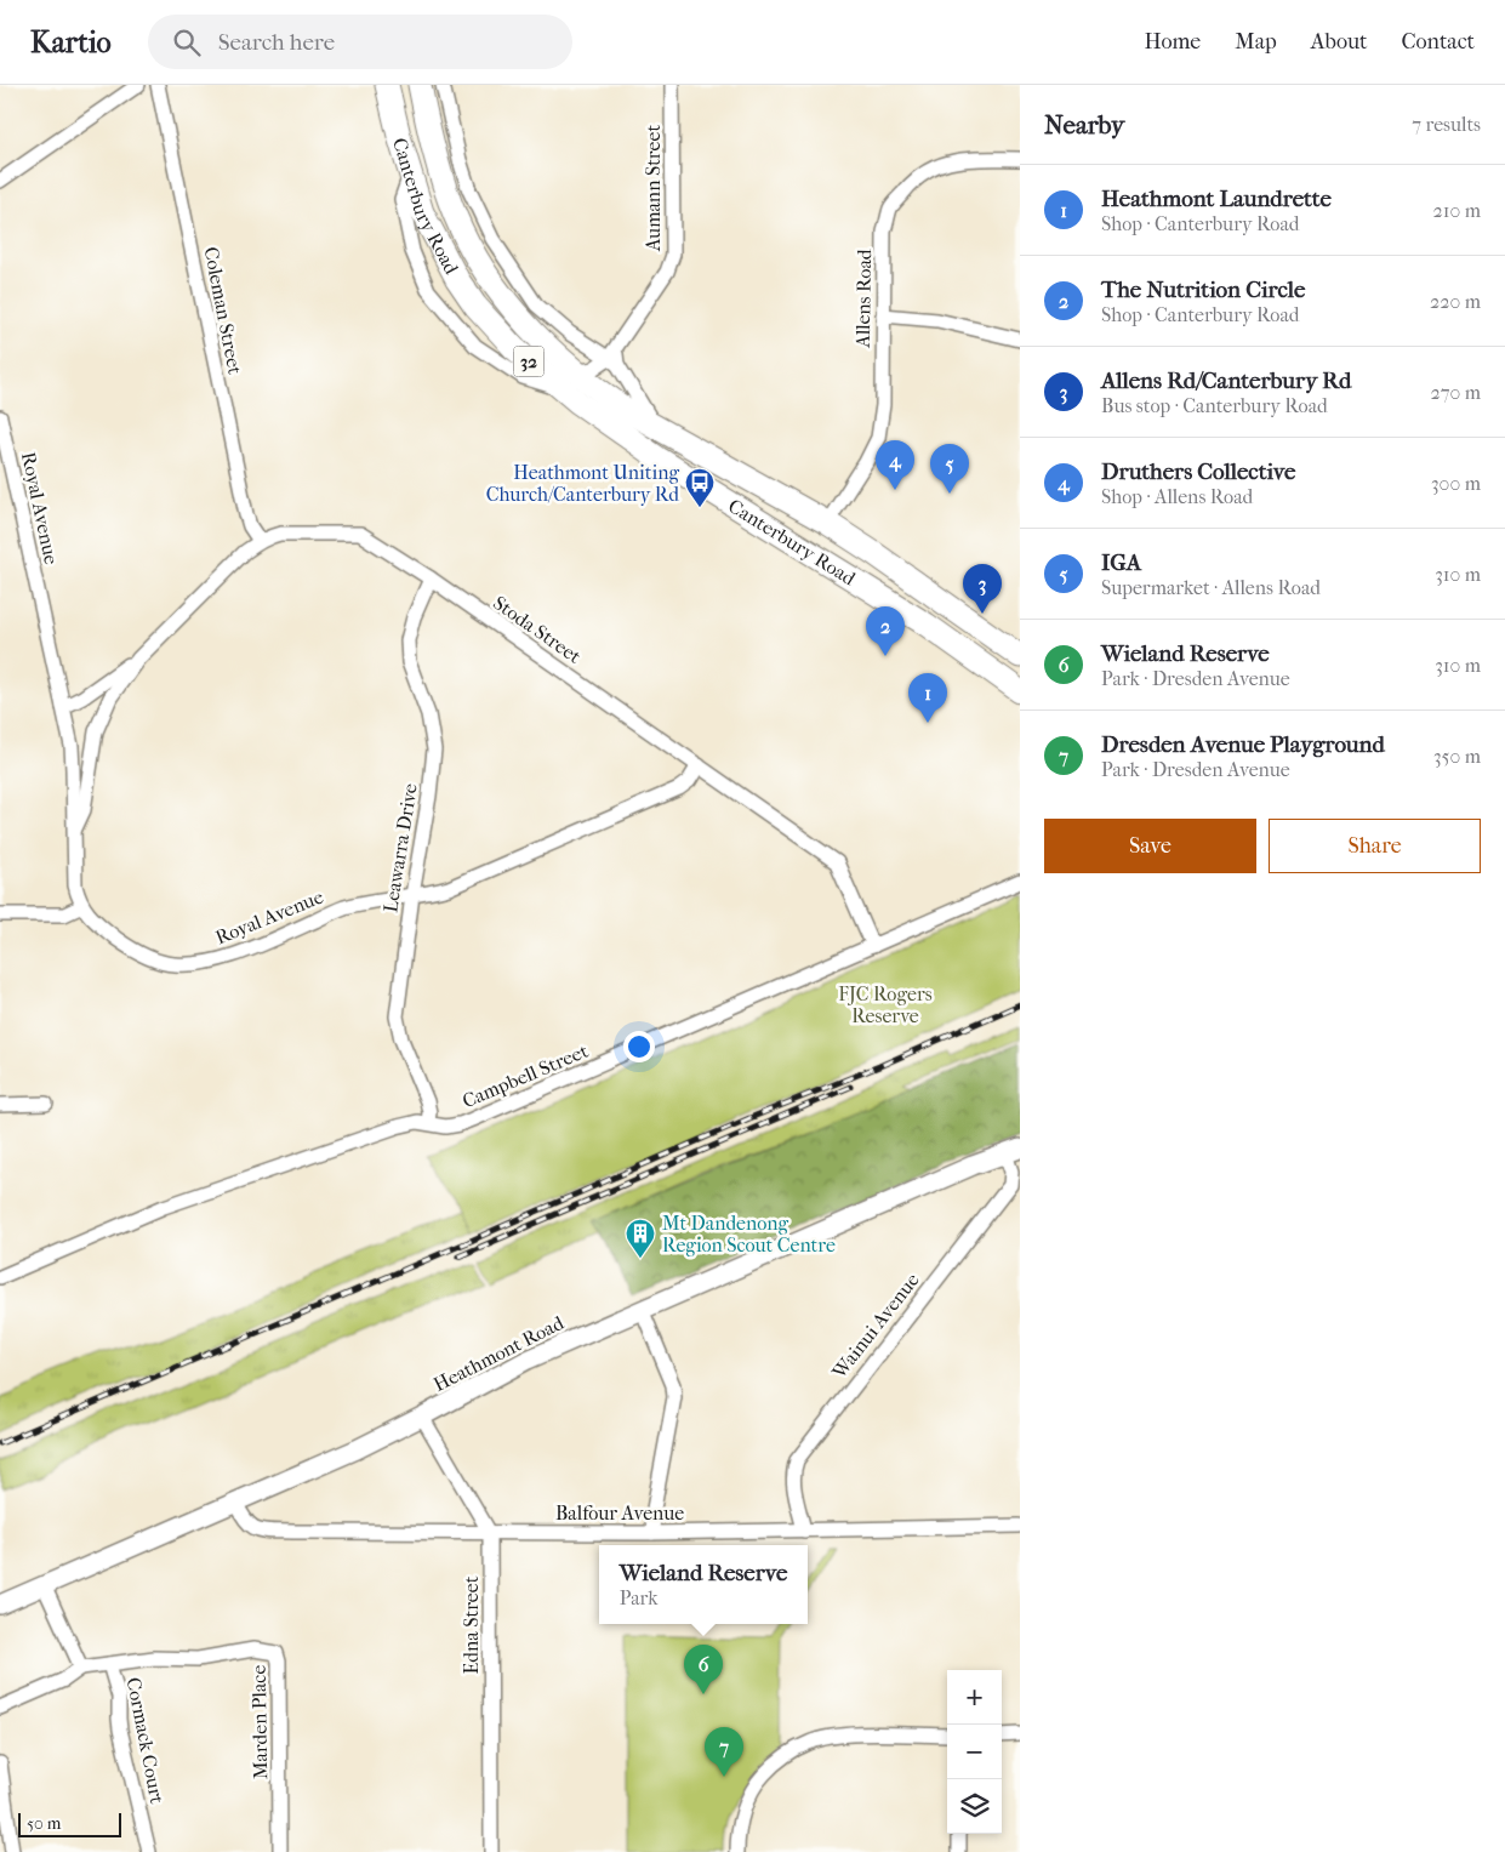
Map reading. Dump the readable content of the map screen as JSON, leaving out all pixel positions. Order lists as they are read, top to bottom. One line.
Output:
{"streets":{"main road":["Canterbury Road","32"],"street":["Aumann Street","Allens Road","Coleman Street","Royal Avenue","Stoda Street","Leawarra Drive","Campbell Street","Wainui Avenue","Heathmont Road","Balfour Avenue","Edna Street","Marden Place","Cormack Court"]},"crossings":[["Aumann Street","Canterbury Road"],["Canterbury Road","Allens Road"],["Coleman Street","Stoda Street"],["Royal Avenue","Stoda Street"],["Royal Avenue","Leawarra Drive"],["Stoda Street","Leawarra Drive"],["Stoda Street","Campbell Street"],["Leawarra Drive","Campbell Street"],["Wainui Avenue","Heathmont Road"],["Wainui Avenue","Balfour Avenue"],["Heathmont Road","Balfour Avenue"],["Balfour Avenue","Edna Street"],["Marden Place","Cormack Court"]],"parks":["FJC Rogers Reserve"],"places":{"bus stop":["Heathmont Uniting Church/Canterbury Rd"],"building":["Mt Dandenong Region Scout Centre"]},"scale_bar":"50 m","page":{"header":"Kartio","search":"Search here","nav":["Home","Map","About","Contact"],"heading":["Nearby","7 results"],"list":[{"mark":"1","name":"Heathmont Laundrette","note":"Shop · Canterbury Road","value":"210 m"},{"mark":"2","name":"The Nutrition Circle","note":"Shop · Canterbury Road","value":"220 m"},{"mark":"3","name":"Allens Rd/Canterbury Rd","note":"Bus stop · Canterbury Road","value":"270 m"},{"mark":"4","name":"Druthers Collective","note":"Shop · Allens Road","value":"300 m"},{"mark":"5","name":"IGA","note":"Supermarket · Allens Road","value":"310 m"},{"mark":"6","name":"Wieland Reserve","note":"Park · Dresden Avenue","value":"310 m"},{"mark":"7","name":"Dresden Avenue Playground","note":"Park · Dresden Avenue","value":"350 m"}],"pins":["4","5","3","2","1","6","7"],"buttons":["Save","Share"],"popup":["Wieland Reserve","Park"],"map_buttons":["+","−"],"scale":"50 m"}}
